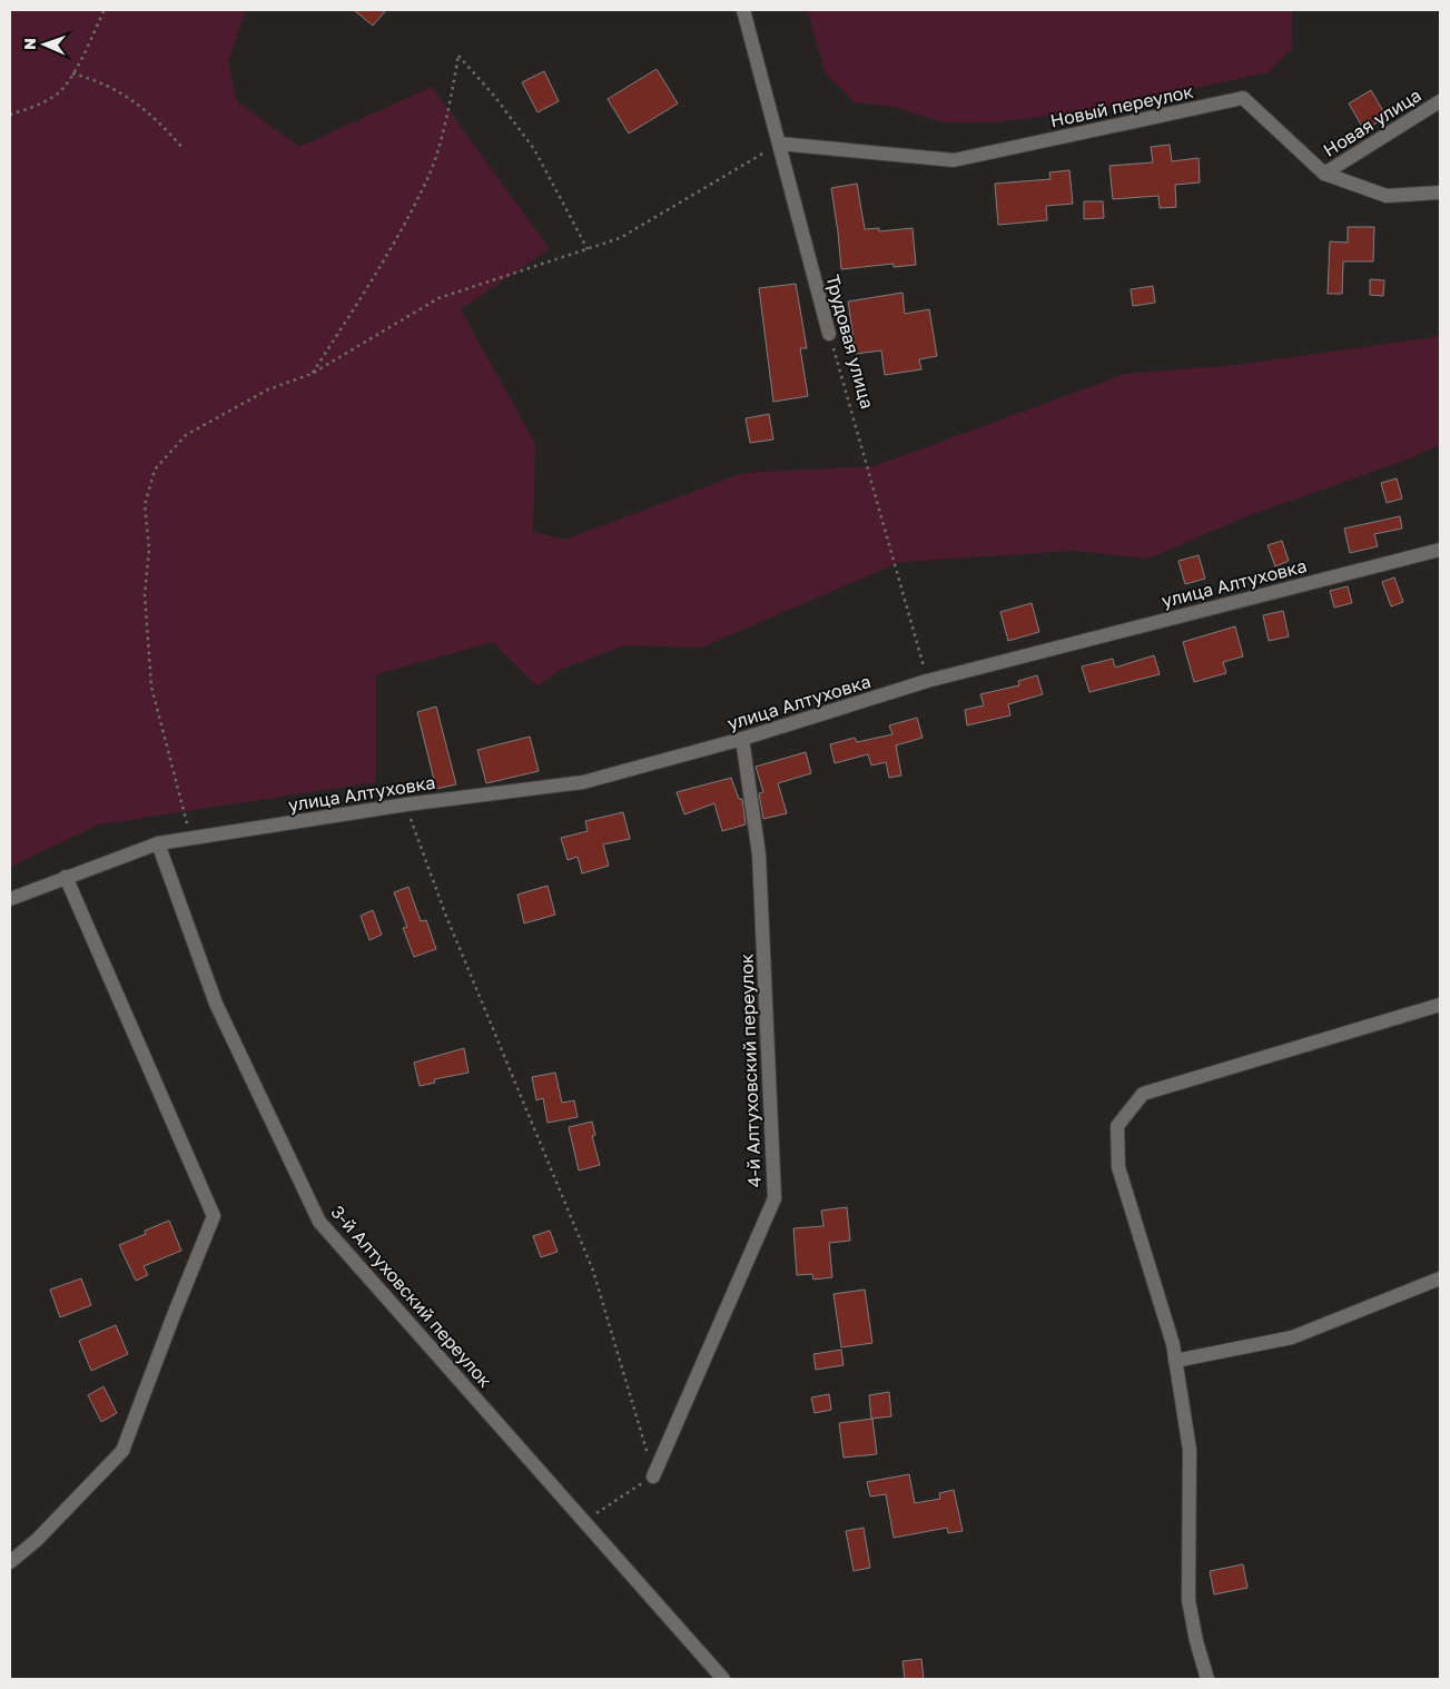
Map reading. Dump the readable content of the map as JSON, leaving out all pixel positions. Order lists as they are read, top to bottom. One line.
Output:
{"streets":{"street":["Новый переулок","Новая улица","Трудовая улица","улица Алтуховка","4-й Алтуховский переулок","3-й Алтуховский переулок"]},"crossings":[["Новый переулок","Новая улица"],["Новый переулок","Трудовая улица"],["Трудовая улица","улица Алтуховка"],["улица Алтуховка","4-й Алтуховский переулок"],["улица Алтуховка","3-й Алтуховский переулок"]],"north":"left"}
